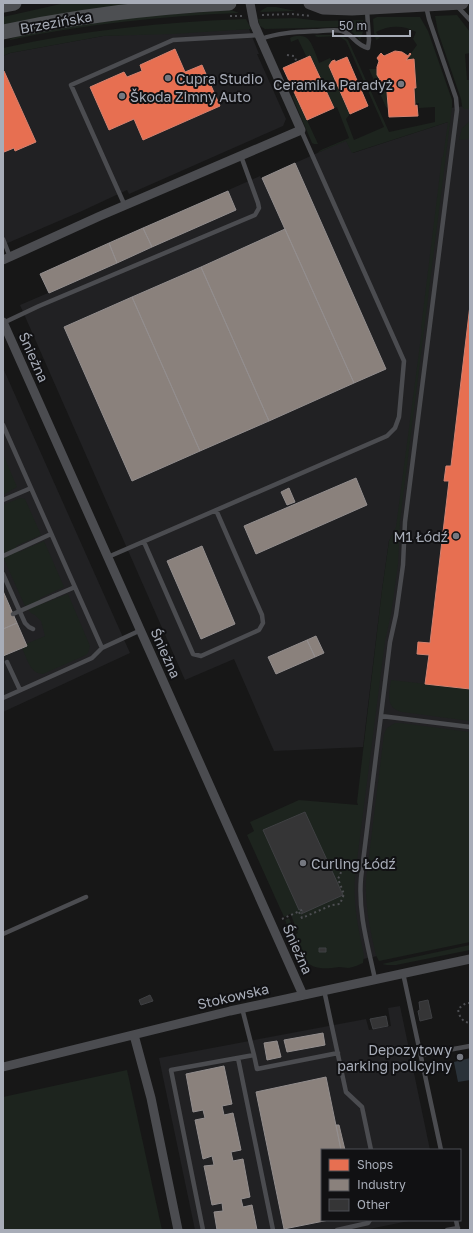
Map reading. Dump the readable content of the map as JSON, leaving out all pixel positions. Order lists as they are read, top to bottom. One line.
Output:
{"streets":{"main road":["Brzezińska"],"street":["Śnieżna","Stokowska"]},"crossings":[["Śnieżna","Stokowska"]],"places":["Cupra Studio","Ceramika Paradyż","Škoda Zimny Auto","M1 Łódź","Curling Łódź","Depozytowy parking policyjny"],"legend":["Shops","Industry","Other"],"scale_bar":"50 m"}
